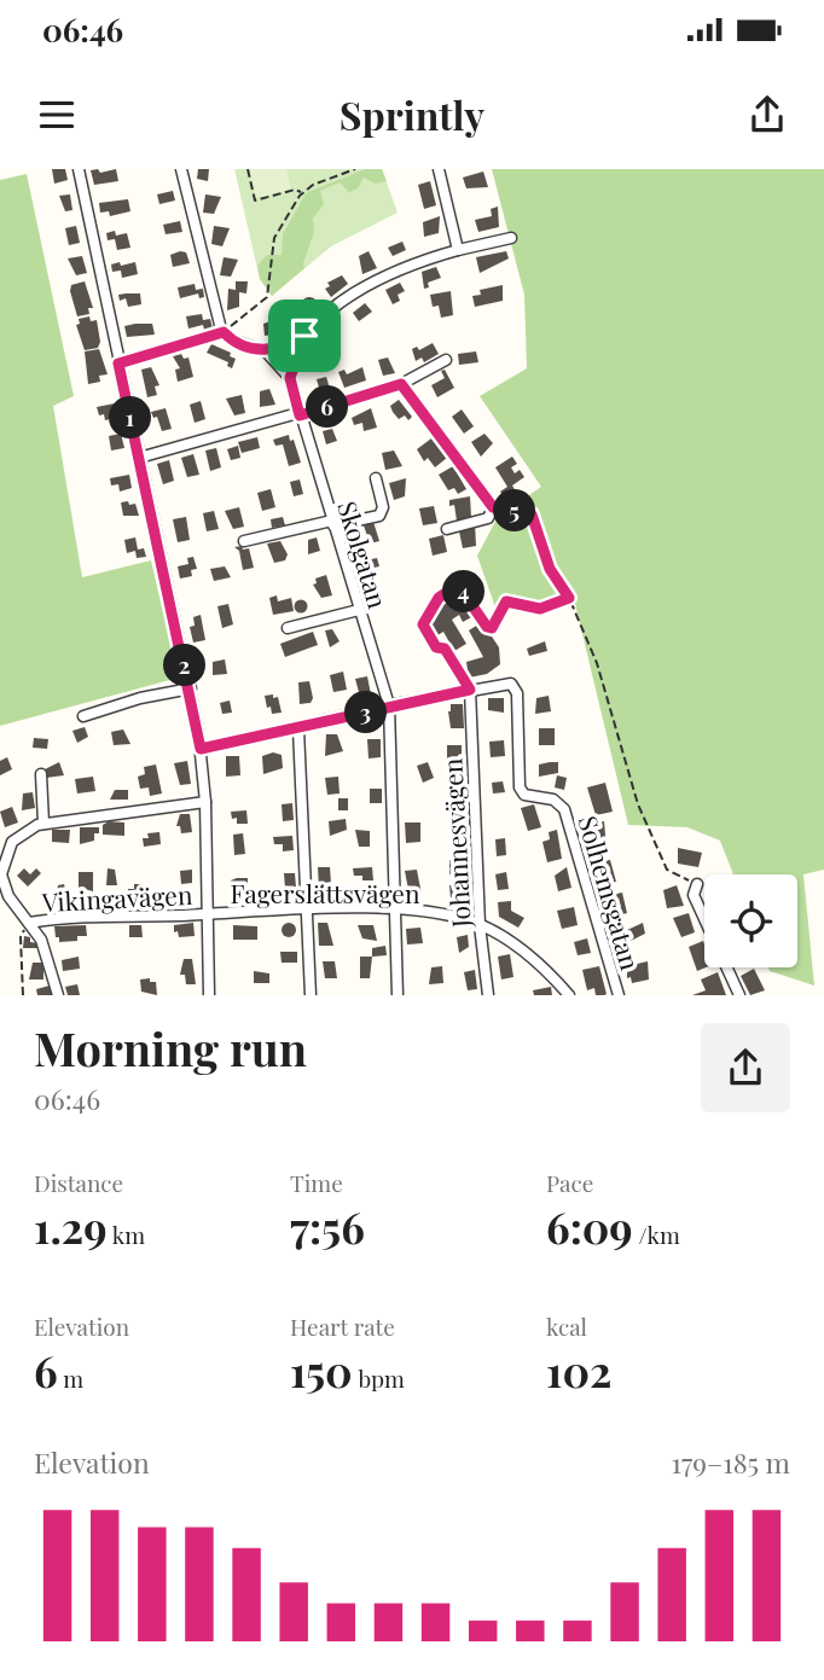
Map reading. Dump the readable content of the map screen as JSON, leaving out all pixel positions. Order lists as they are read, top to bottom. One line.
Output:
{"streets":{"street":["Skolgatan","Johannesvägen","Fagerslättsvägen","Solhemsgatan","Vikingavägen"]},"crossings":[["Skolgatan","Fagerslättsvägen"],["Johannesvägen","Fagerslättsvägen"],["Johannesvägen","Solhemsgatan"],["Fagerslättsvägen","Vikingavägen"]],"page":{"status":"06:46","header":"Sprintly","pins":["6","1","5","4","2","3"],"heading":["Morning run","06:46"],"stats":[["Distance","1.29 km"],["Time","7:56"],["Pace","6:09 /km"],["Elevation","6 m"],["Heart rate","150 bpm"],["kcal","102"]],"chart":["Elevation","179–185 m"]}}
